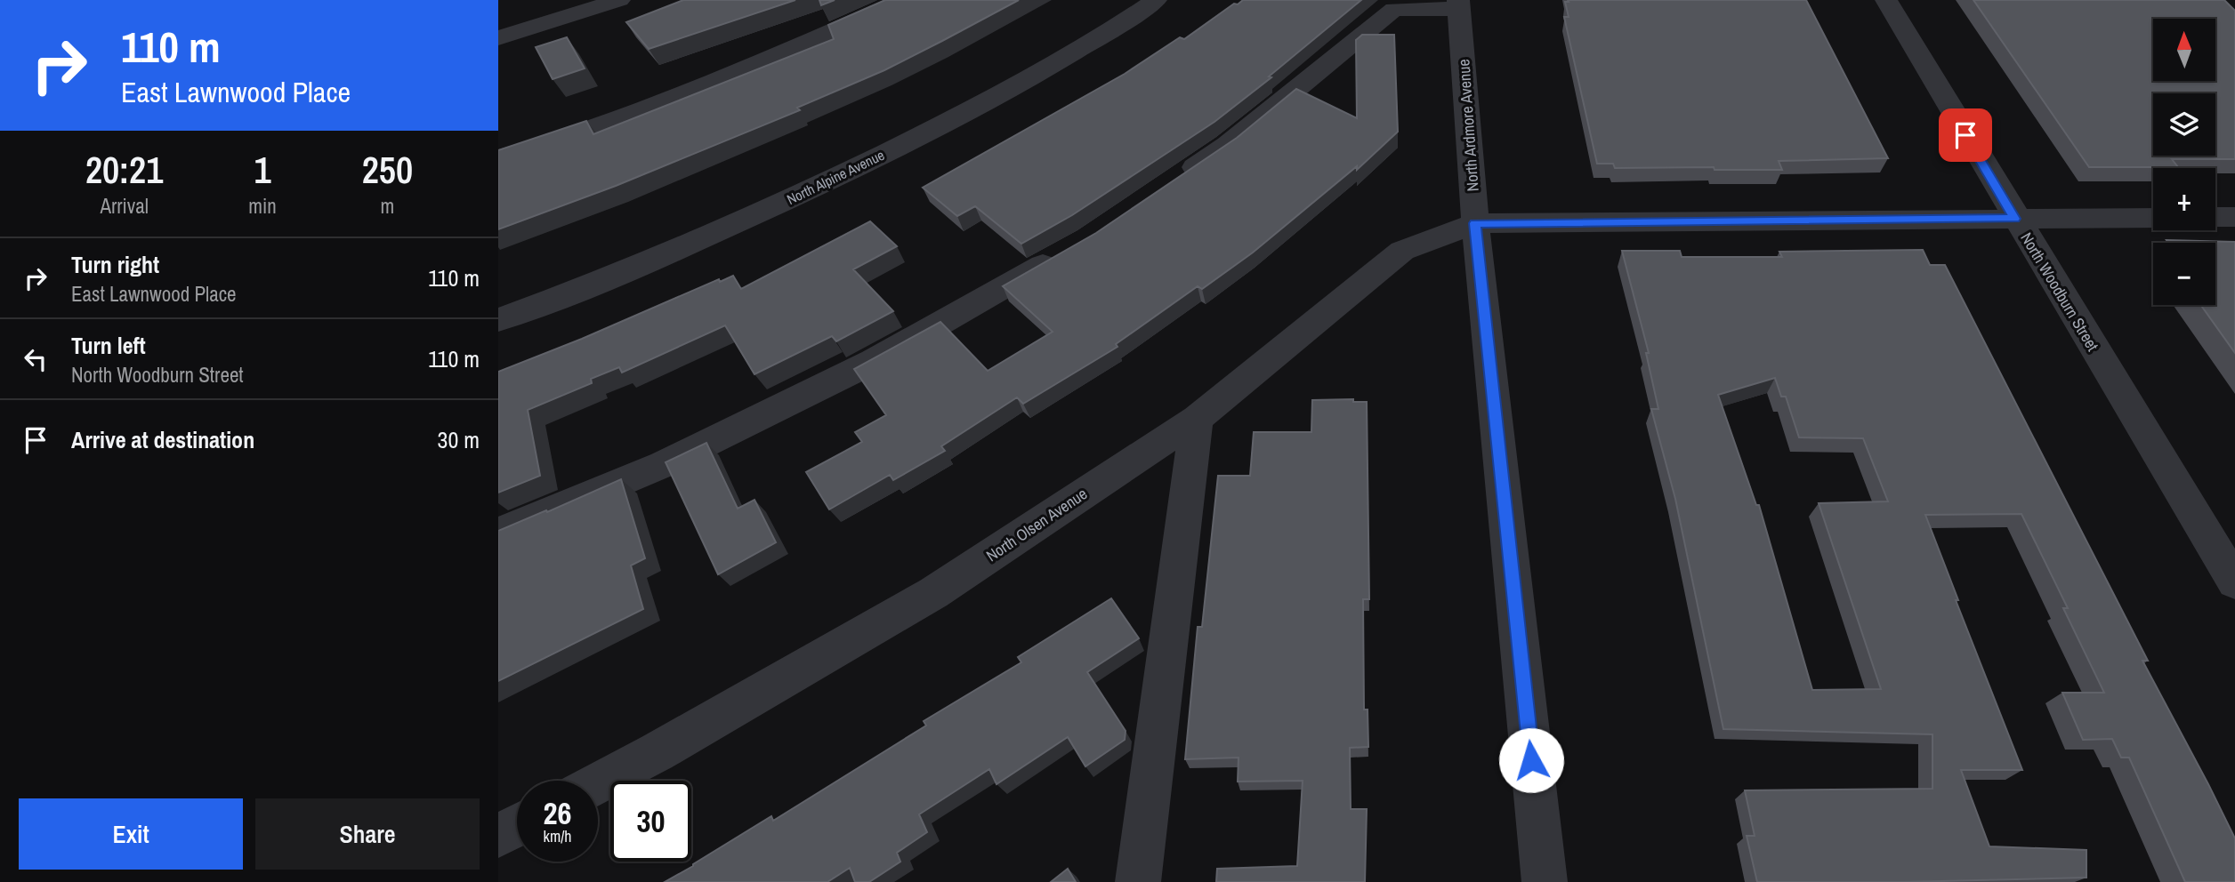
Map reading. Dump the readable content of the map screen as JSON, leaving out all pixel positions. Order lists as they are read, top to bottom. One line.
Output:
{"streets":{"street":["North Ardmore Avenue","North Alpine Avenue","North Woodburn Street","North Olsen Avenue"]},"crossings":[["North Ardmore Avenue","North Olsen Avenue"]],"north":"top","page":{"turn":["110 m","East Lawnwood Place"],"map_buttons":["+","−"],"eta":["20:21","Arrival","1","min","250","m"],"list":[{"name":"Turn right","note":"East Lawnwood Place","value":"110 m"},{"name":"Turn left","note":"North Woodburn Street","value":"110 m"},{"name":"Arrive at destination","value":"30 m"}],"speed":"26 km/h","limit":"30","buttons":["Exit","Share"]}}
